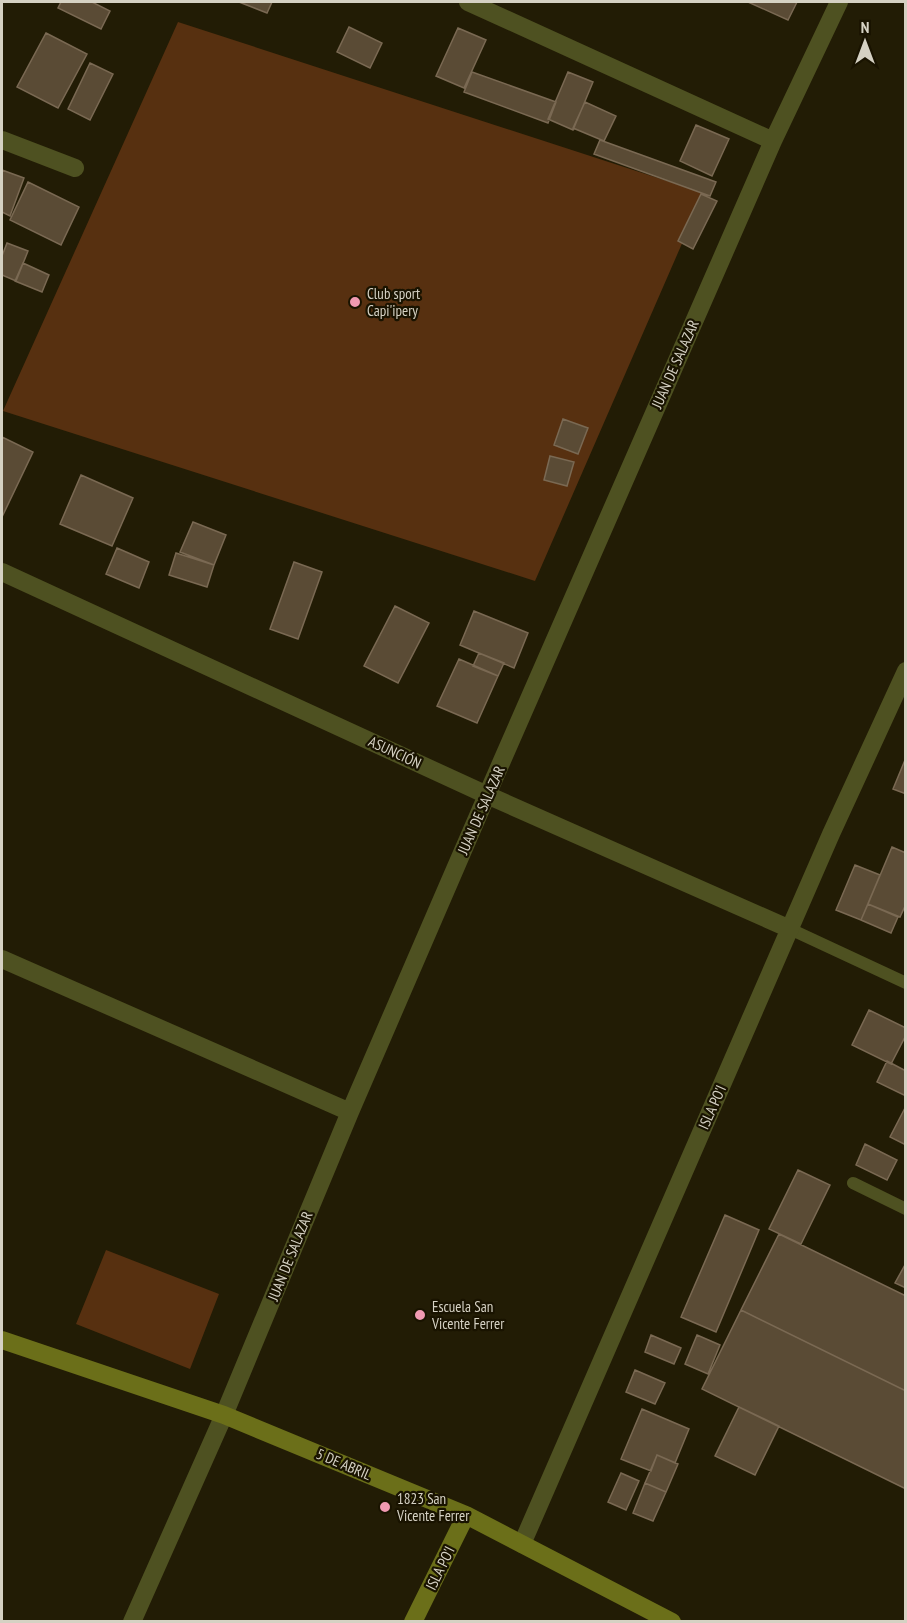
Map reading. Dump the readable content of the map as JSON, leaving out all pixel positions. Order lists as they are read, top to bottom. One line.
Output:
{"streets":{"street":["JUAN DE SALAZAR","ASUNCIÓN","ISLA PO'I","5 DE ABRIL"]},"crossings":[["JUAN DE SALAZAR","ASUNCIÓN"],["JUAN DE SALAZAR","5 DE ABRIL"],["ASUNCIÓN","ISLA PO'I"],["ISLA PO'I","5 DE ABRIL"]],"places":["Club sport Capi'ipery","Escuela San Vicente Ferrer","1823 San Vicente Ferrer"],"north":"top"}
